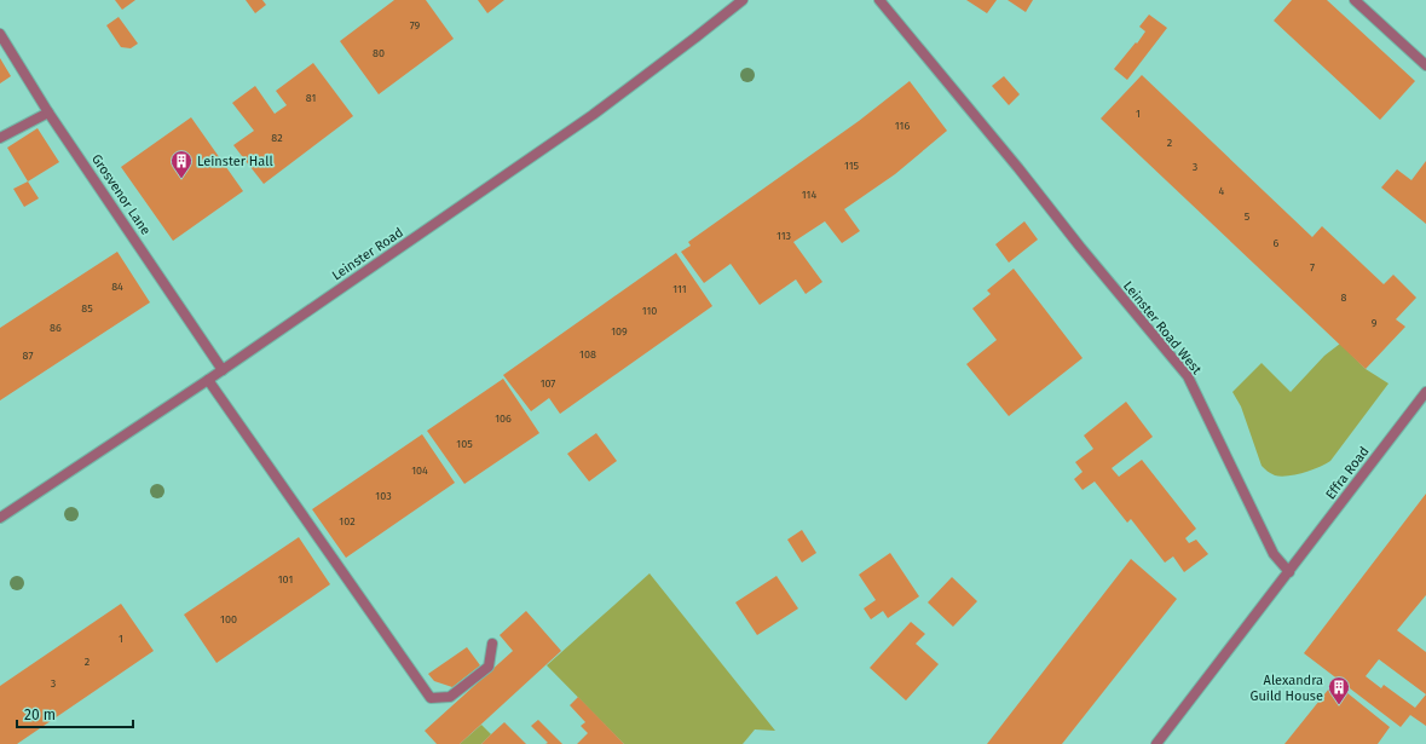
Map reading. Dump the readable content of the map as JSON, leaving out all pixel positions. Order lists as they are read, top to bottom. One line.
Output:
{"streets":{"street":["Grosvenor Lane","Leinster Road","Leinster Road West","Effra Road"]},"crossings":[["Grosvenor Lane","Leinster Road"],["Leinster Road West","Effra Road"]],"places":{"building":["Leinster Hall","Alexandra Guild House"]},"house_numbers":["79","80","81","1","116","82","2","115","3","4","114","5","113","6","7","84","111","8","85","110","9","86","109","108","87","107","106","105","104","103","102","101","100","1","2","3"],"scale_bar":"20 m"}
